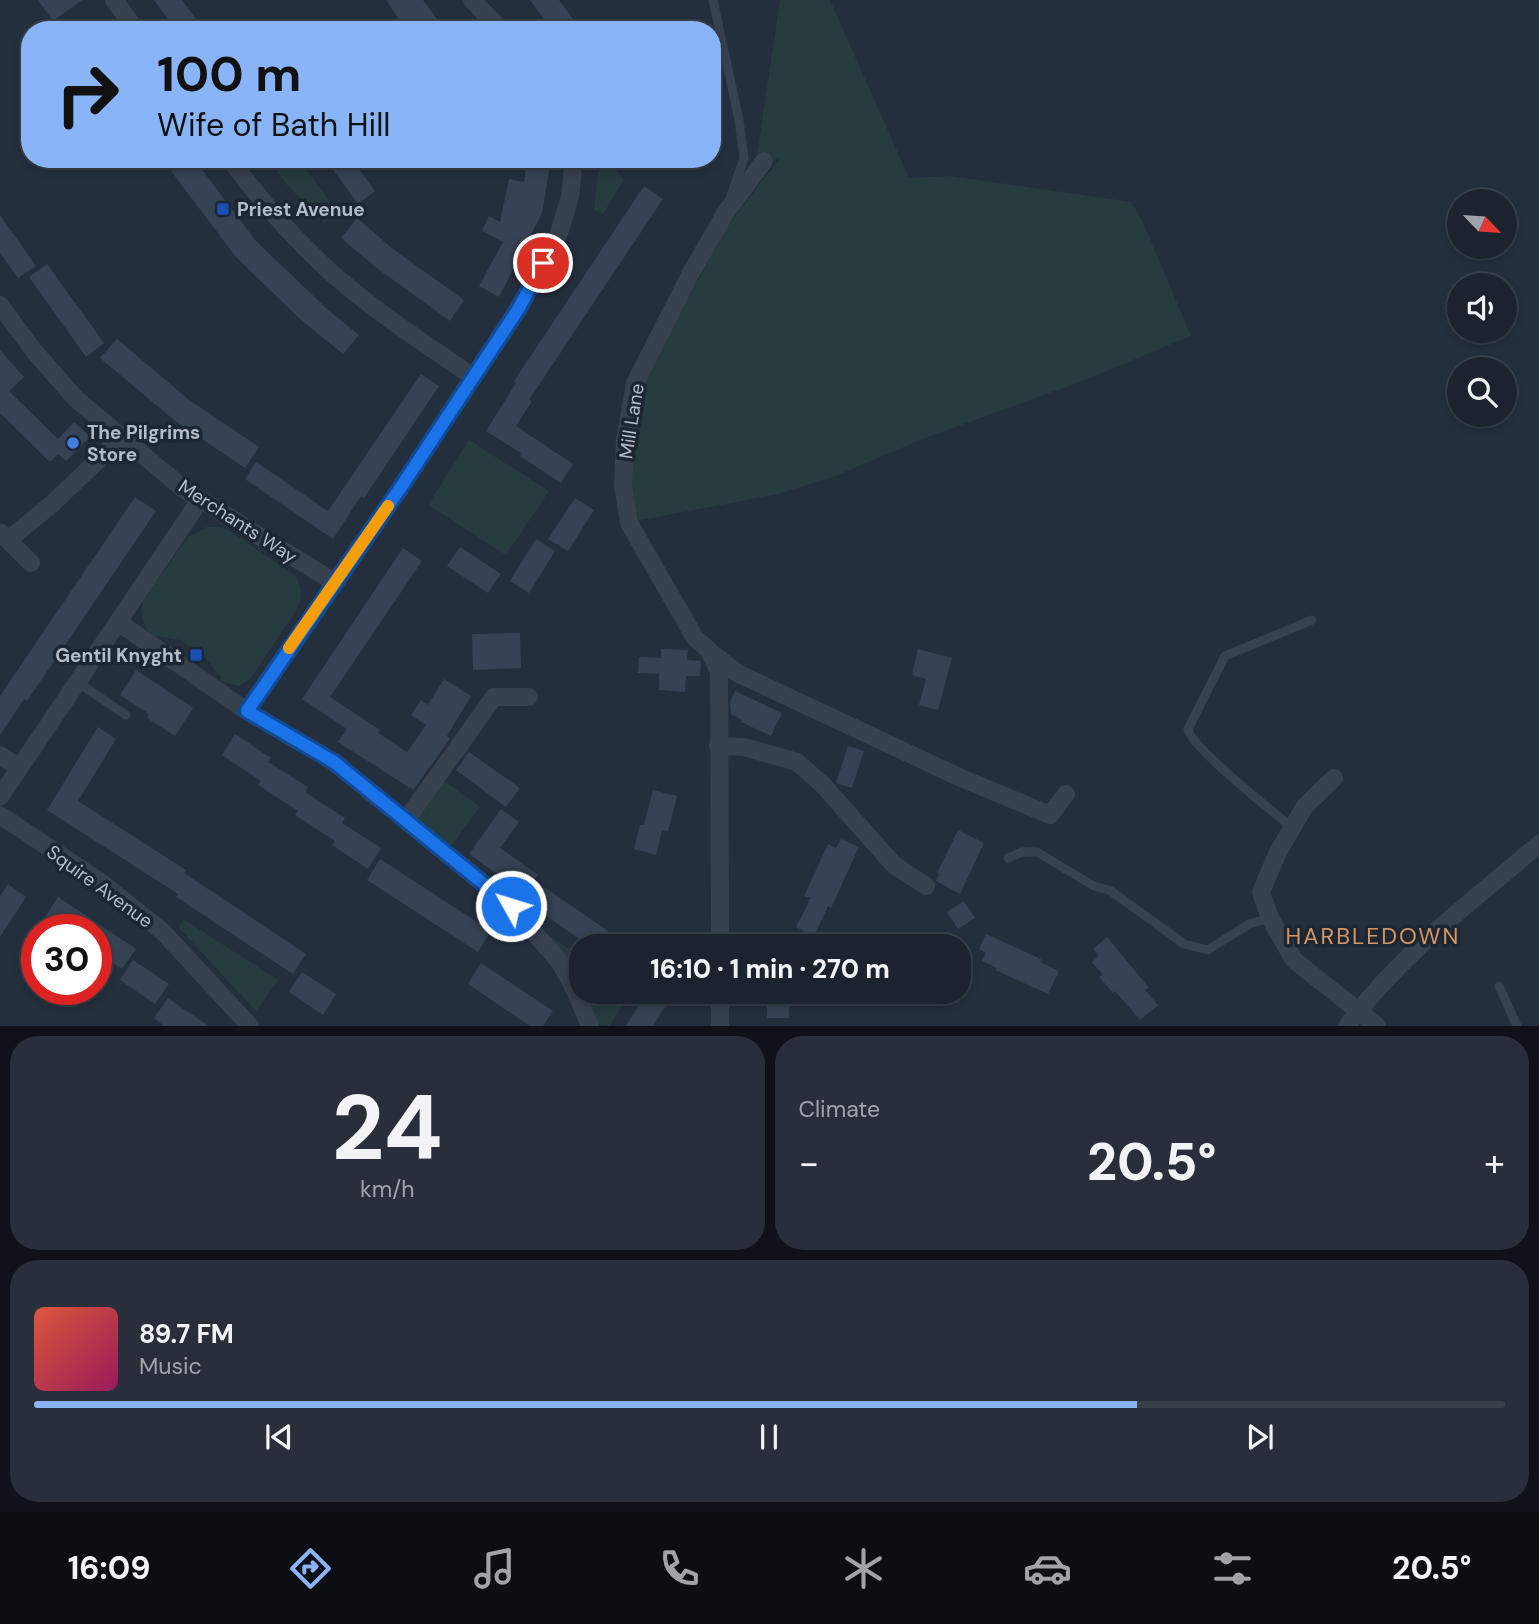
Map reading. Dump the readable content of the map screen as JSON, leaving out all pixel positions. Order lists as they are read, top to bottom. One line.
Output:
{"streets":{"street":["Mill Lane","Merchants Way","Squire Avenue"]},"districts":["HARBLEDOWN"],"places":{"transit":["Priest Avenue","Gentil Knyght"],"other":["The Pilgrims Store"]},"north":"bottom right","page":{"turn":["100 m","Wife of Bath Hill"],"limit":"30","trip":"16:10 · 1 min · 270 m","tile":[["24","km/h"],"Climate"],"heat":["−","20.5°","+"],"song":["89.7 FM","Music"],"tabs":["16:09","20.5°"]}}
